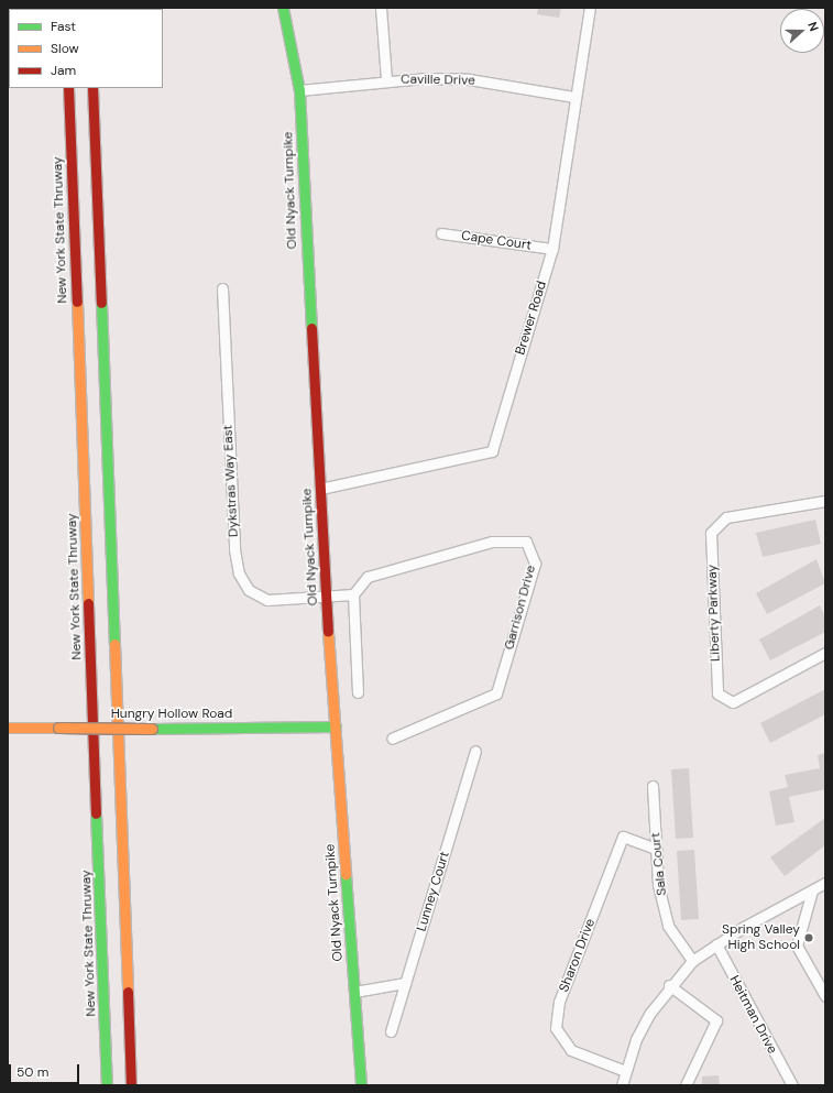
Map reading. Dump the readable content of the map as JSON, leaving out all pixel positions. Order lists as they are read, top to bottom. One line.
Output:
{"streets":{"main road":["Old Nyack Turnpike","New York State Thruway","Hungry Hollow Road"],"street":["Caville Drive","Cape Court","Brewer Road","Dykstras Way East","Garrison Drive","Liberty Parkway","Sala Court","Lunney Court","Sharon Drive","Heitman Drive"]},"crossings":[["Caville Drive","Old Nyack Turnpike"],["Caville Drive","Brewer Road"],["Old Nyack Turnpike","Brewer Road"],["Old Nyack Turnpike","Dykstras Way East"],["Old Nyack Turnpike","Hungry Hollow Road"],["Cape Court","Brewer Road"],["Sala Court","Sharon Drive"]],"places":["Spring Valley High School"],"legend":["Fast","Slow","Jam"],"scale_bar":"50 m","north":"right"}
